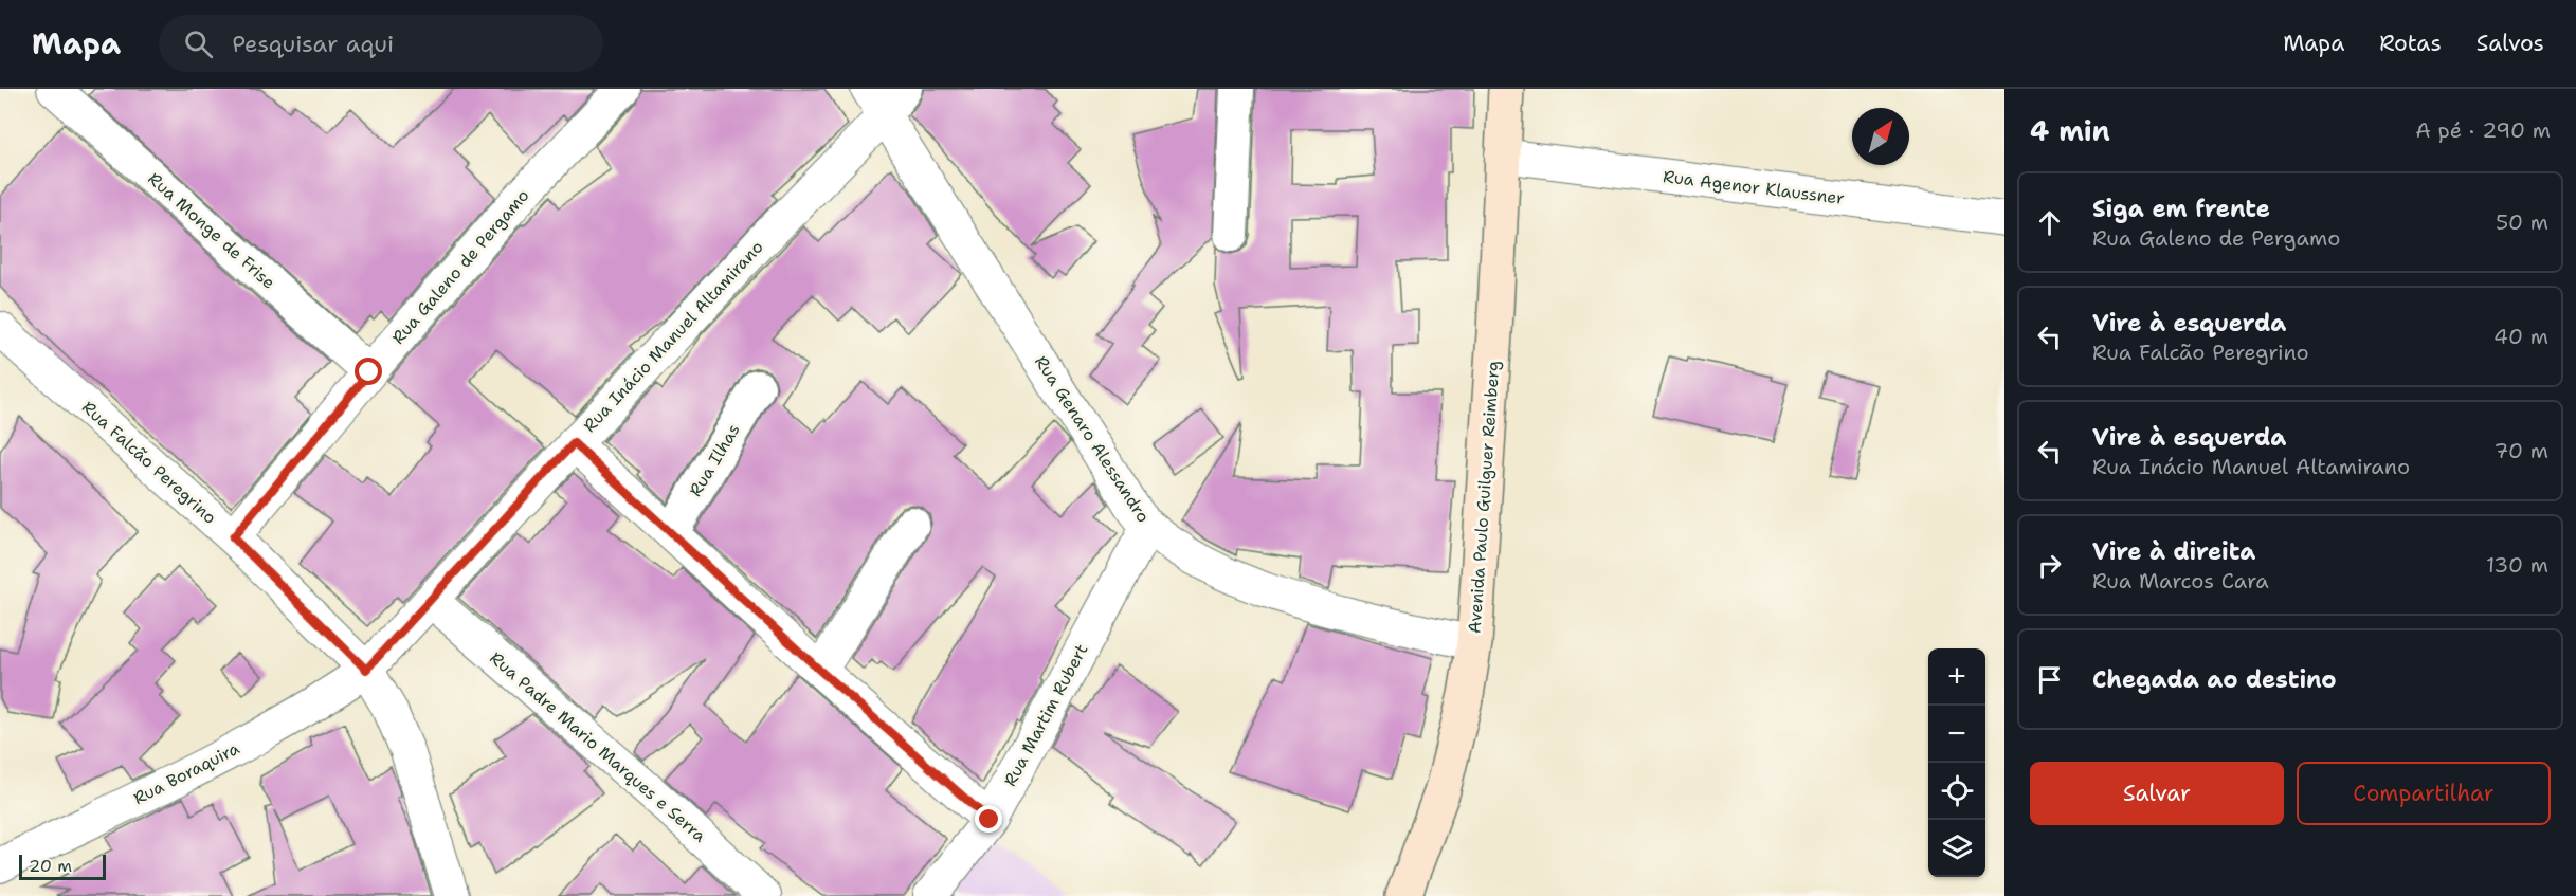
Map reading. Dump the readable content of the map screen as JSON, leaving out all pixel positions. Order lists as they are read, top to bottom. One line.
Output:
{"streets":{"main road":["Avenida Paulo Guilguer Reimberg"],"street":["Rua Agenor Klaussner","Rua Monge de Frise","Rua Galeno de Pergamo","Rua Inácio Manuel Altamirano","Rua Genaro Alessandro","Rua Ilhas","Rua Falcão Peregrino","Rua Martim Rubert","Rua Padre Mario Marques e Serra","Rua Boraquira"]},"crossings":[["Rua Agenor Klaussner","Avenida Paulo Guilguer Reimberg"],["Rua Monge de Frise","Rua Galeno de Pergamo"],["Rua Galeno de Pergamo","Rua Falcão Peregrino"],["Rua Inácio Manuel Altamirano","Rua Genaro Alessandro"],["Rua Inácio Manuel Altamirano","Rua Falcão Peregrino"],["Rua Inácio Manuel Altamirano","Rua Padre Mario Marques e Serra"],["Rua Inácio Manuel Altamirano","Rua Boraquira"],["Rua Genaro Alessandro","Avenida Paulo Guilguer Reimberg"],["Rua Genaro Alessandro","Rua Martim Rubert"],["Rua Falcão Peregrino","Rua Boraquira"]],"scale_bar":"20 m","north":"top right","page":{"header":"Mapa","search":"Pesquisar aqui","nav":["Mapa","Rotas","Salvos"],"heading":["4 min","A pé · 290 m"],"list":[["Siga em frente","Rua Galeno de Pergamo","50 m"],["Vire à esquerda","Rua Falcão Peregrino","40 m"],["Vire à esquerda","Rua Inácio Manuel Altamirano","70 m"],["Vire à direita","Rua Marcos Cara","130 m"],"Chegada ao destino"],"map_buttons":["+","−"],"buttons":["Salvar","Compartilhar"],"scale":"20 m"}}
